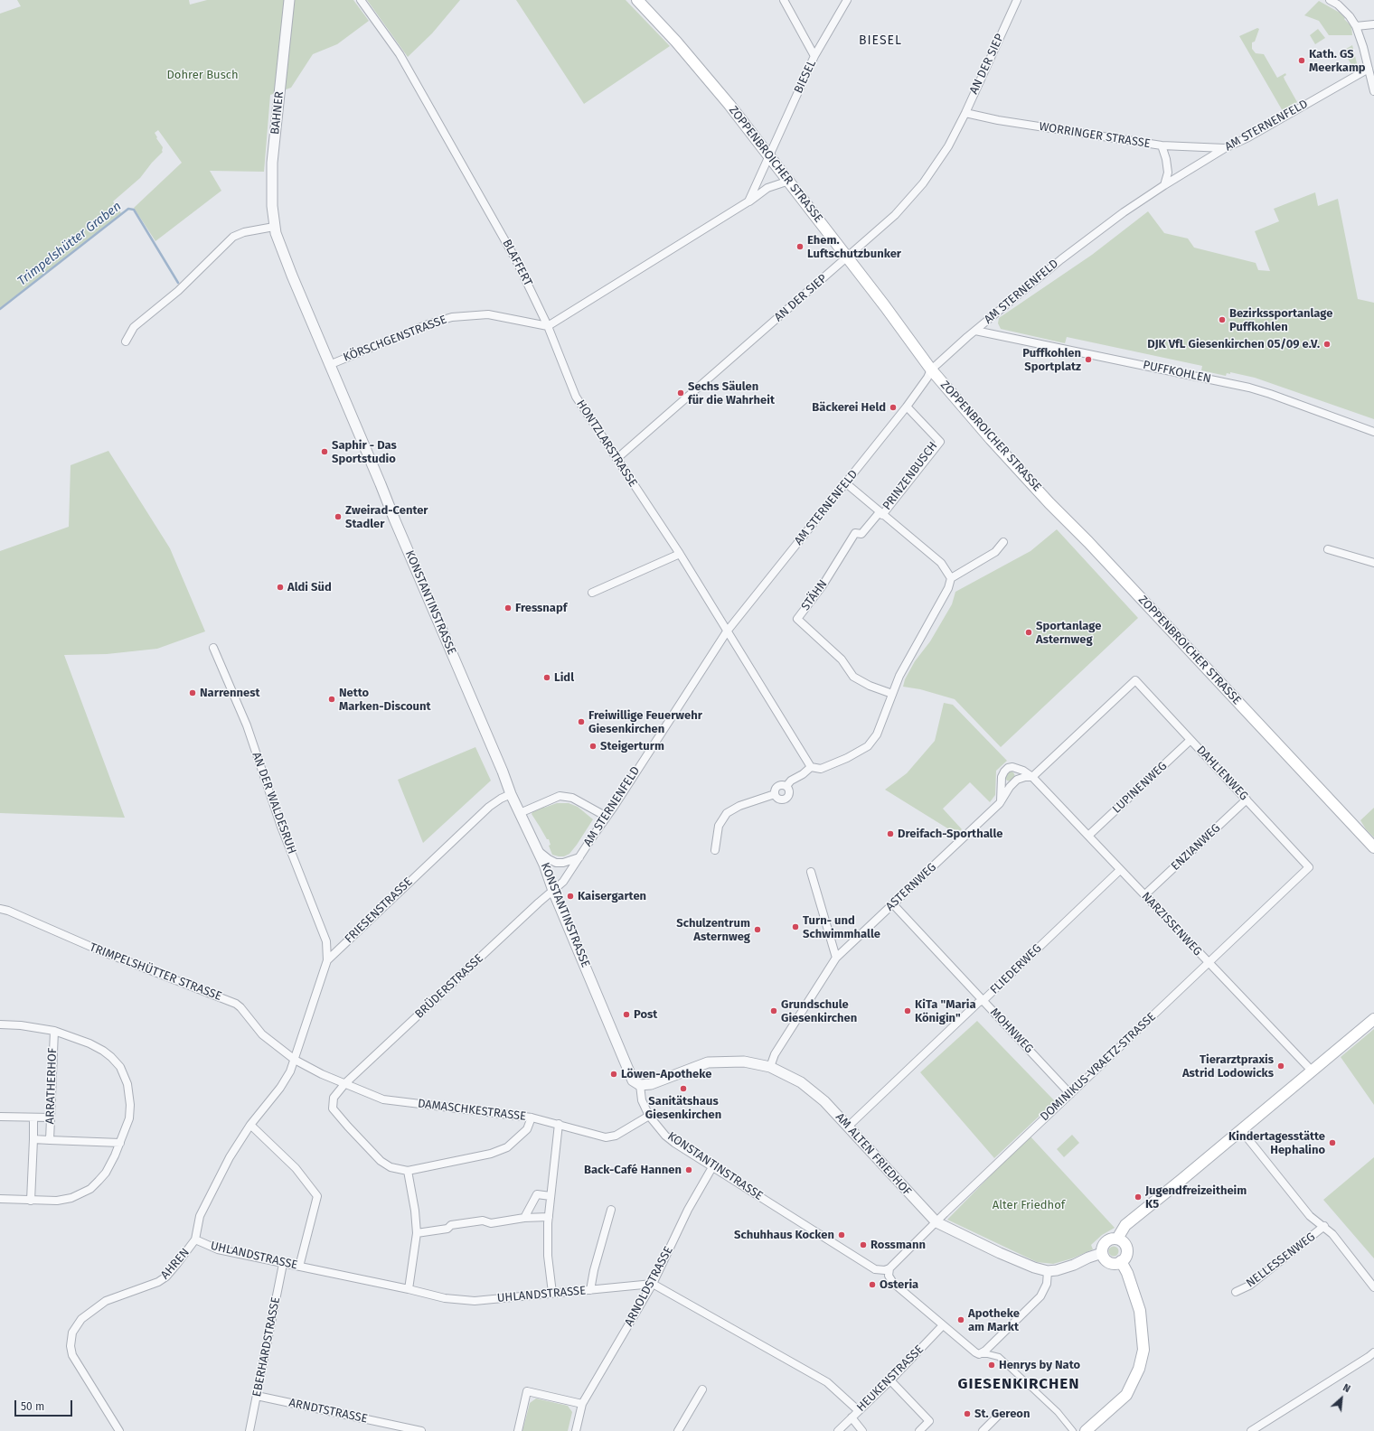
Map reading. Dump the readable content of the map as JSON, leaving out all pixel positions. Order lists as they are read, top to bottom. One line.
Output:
{"streets":{"main road":["ZOPPENBROICHER STRASSE"],"street":["AN DER SIEP","BIESEL","BAHNER","AM STERNENFELD","WORRINGER STRASSE","BLAFFERT","KÖRSCHGENSTRASSE","PUFFKOHLEN","HONTZLARSTRASSE","PRINZENBUSCH","STÄHN","KONSTANTINSTRASSE","DAHLIENWEG","LUPINENWEG","AN DER WALDESRUH","ENZIANWEG","ASTERNWEG","FRIESENSTRASSE","NARZISSENWEG","FLIEDERWEG","TRIMPELSHÜTTER STRASSE","BRÜDERSTRASSE","MOHNWEG","DOMINIKUS-VRAETZ-STRASSE","ARRATHERHOF","DAMASCHKESTRASSE","AM ALTEN FRIEDHOF","UHLANDSTRASSE","NELLESSENWEG","AHREN","ARNOLDSTRASSE","EBERHARDSTRASSE","HEUKENSTRASSE","ARNDTSTRASSE"]},"crossings":[["AN DER SIEP","WORRINGER STRASSE"],["AN DER SIEP","ZOPPENBROICHER STRASSE"],["AN DER SIEP","HONTZLARSTRASSE"],["BIESEL","ZOPPENBROICHER STRASSE"],["BAHNER","KONSTANTINSTRASSE"],["AM STERNENFELD","WORRINGER STRASSE"],["AM STERNENFELD","ZOPPENBROICHER STRASSE"],["AM STERNENFELD","PUFFKOHLEN"],["AM STERNENFELD","HONTZLARSTRASSE"],["AM STERNENFELD","PRINZENBUSCH"],["AM STERNENFELD","KONSTANTINSTRASSE"],["AM STERNENFELD","BRÜDERSTRASSE"],["BLAFFERT","KÖRSCHGENSTRASSE"],["BLAFFERT","HONTZLARSTRASSE"],["KÖRSCHGENSTRASSE","HONTZLARSTRASSE"],["KÖRSCHGENSTRASSE","KONSTANTINSTRASSE"],["PRINZENBUSCH","STÄHN"],["KONSTANTINSTRASSE","FRIESENSTRASSE"],["KONSTANTINSTRASSE","BRÜDERSTRASSE"],["KONSTANTINSTRASSE","DOMINIKUS-VRAETZ-STRASSE"],["KONSTANTINSTRASSE","DAMASCHKESTRASSE"],["KONSTANTINSTRASSE","AM ALTEN FRIEDHOF"],["KONSTANTINSTRASSE","ARNOLDSTRASSE"],["DAHLIENWEG","LUPINENWEG"],["DAHLIENWEG","ENZIANWEG"],["DAHLIENWEG","ASTERNWEG"],["DAHLIENWEG","DOMINIKUS-VRAETZ-STRASSE"],["LUPINENWEG","NARZISSENWEG"],["AN DER WALDESRUH","FRIESENSTRASSE"],["ENZIANWEG","NARZISSENWEG"],["ASTERNWEG","NARZISSENWEG"],["ASTERNWEG","MOHNWEG"],["ASTERNWEG","AM ALTEN FRIEDHOF"],["FRIESENSTRASSE","TRIMPELSHÜTTER STRASSE"],["FRIESENSTRASSE","DAMASCHKESTRASSE"],["FRIESENSTRASSE","AHREN"],["NARZISSENWEG","FLIEDERWEG"],["NARZISSENWEG","DOMINIKUS-VRAETZ-STRASSE"],["FLIEDERWEG","MOHNWEG"],["FLIEDERWEG","AM ALTEN FRIEDHOF"],["TRIMPELSHÜTTER STRASSE","DAMASCHKESTRASSE"],["TRIMPELSHÜTTER STRASSE","AHREN"],["BRÜDERSTRASSE","DAMASCHKESTRASSE"],["MOHNWEG","DOMINIKUS-VRAETZ-STRASSE"],["DOMINIKUS-VRAETZ-STRASSE","AM ALTEN FRIEDHOF"],["DAMASCHKESTRASSE","AHREN"],["UHLANDSTRASSE","AHREN"],["UHLANDSTRASSE","ARNOLDSTRASSE"],["UHLANDSTRASSE","EBERHARDSTRASSE"],["EBERHARDSTRASSE","ARNDTSTRASSE"]],"districts":["BIESEL","GIESENKIRCHEN"],"water":["Trimpelshütter Graben"],"parks":["Dohrer Busch","Alter Friedhof"],"places":["Kath. GS Meerkamp","Ehem. Luftschutzbunker","Bezirkssportanlage Puffkohlen","DJK VfL Giesenkirchen 05/09 e.V.","Puffkohlen Sportplatz","Sechs Säulen für die Wahrheit","Bäckerei Held","Saphir - Das Sportstudio","Zweirad-Center Stadler","Aldi Süd","Fressnapf","Sportanlage Asternweg","Lidl","Narrennest","Netto Marken-Discount","Freiwillige Feuerwehr Giesenkirchen","Steigerturm","Dreifach-Sporthalle","Kaisergarten","Turn- und Schwimmhalle","Schulzentrum Asternweg","Grundschule Giesenkirchen","KiTa \"Maria Königin\"","Post","Tierarztpraxis Astrid Lodowicks","Löwen-Apotheke","Sanitätshaus Giesenkirchen","Kindertagesstätte Hephalino","Back-Café Hannen","Jugendfreizeitheim K5","Schuhhaus Kocken","Rossmann","Osteria","Apotheke am Markt","Henrys by Nato","St. Gereon"],"scale_bar":"50 m","north":"top right"}
